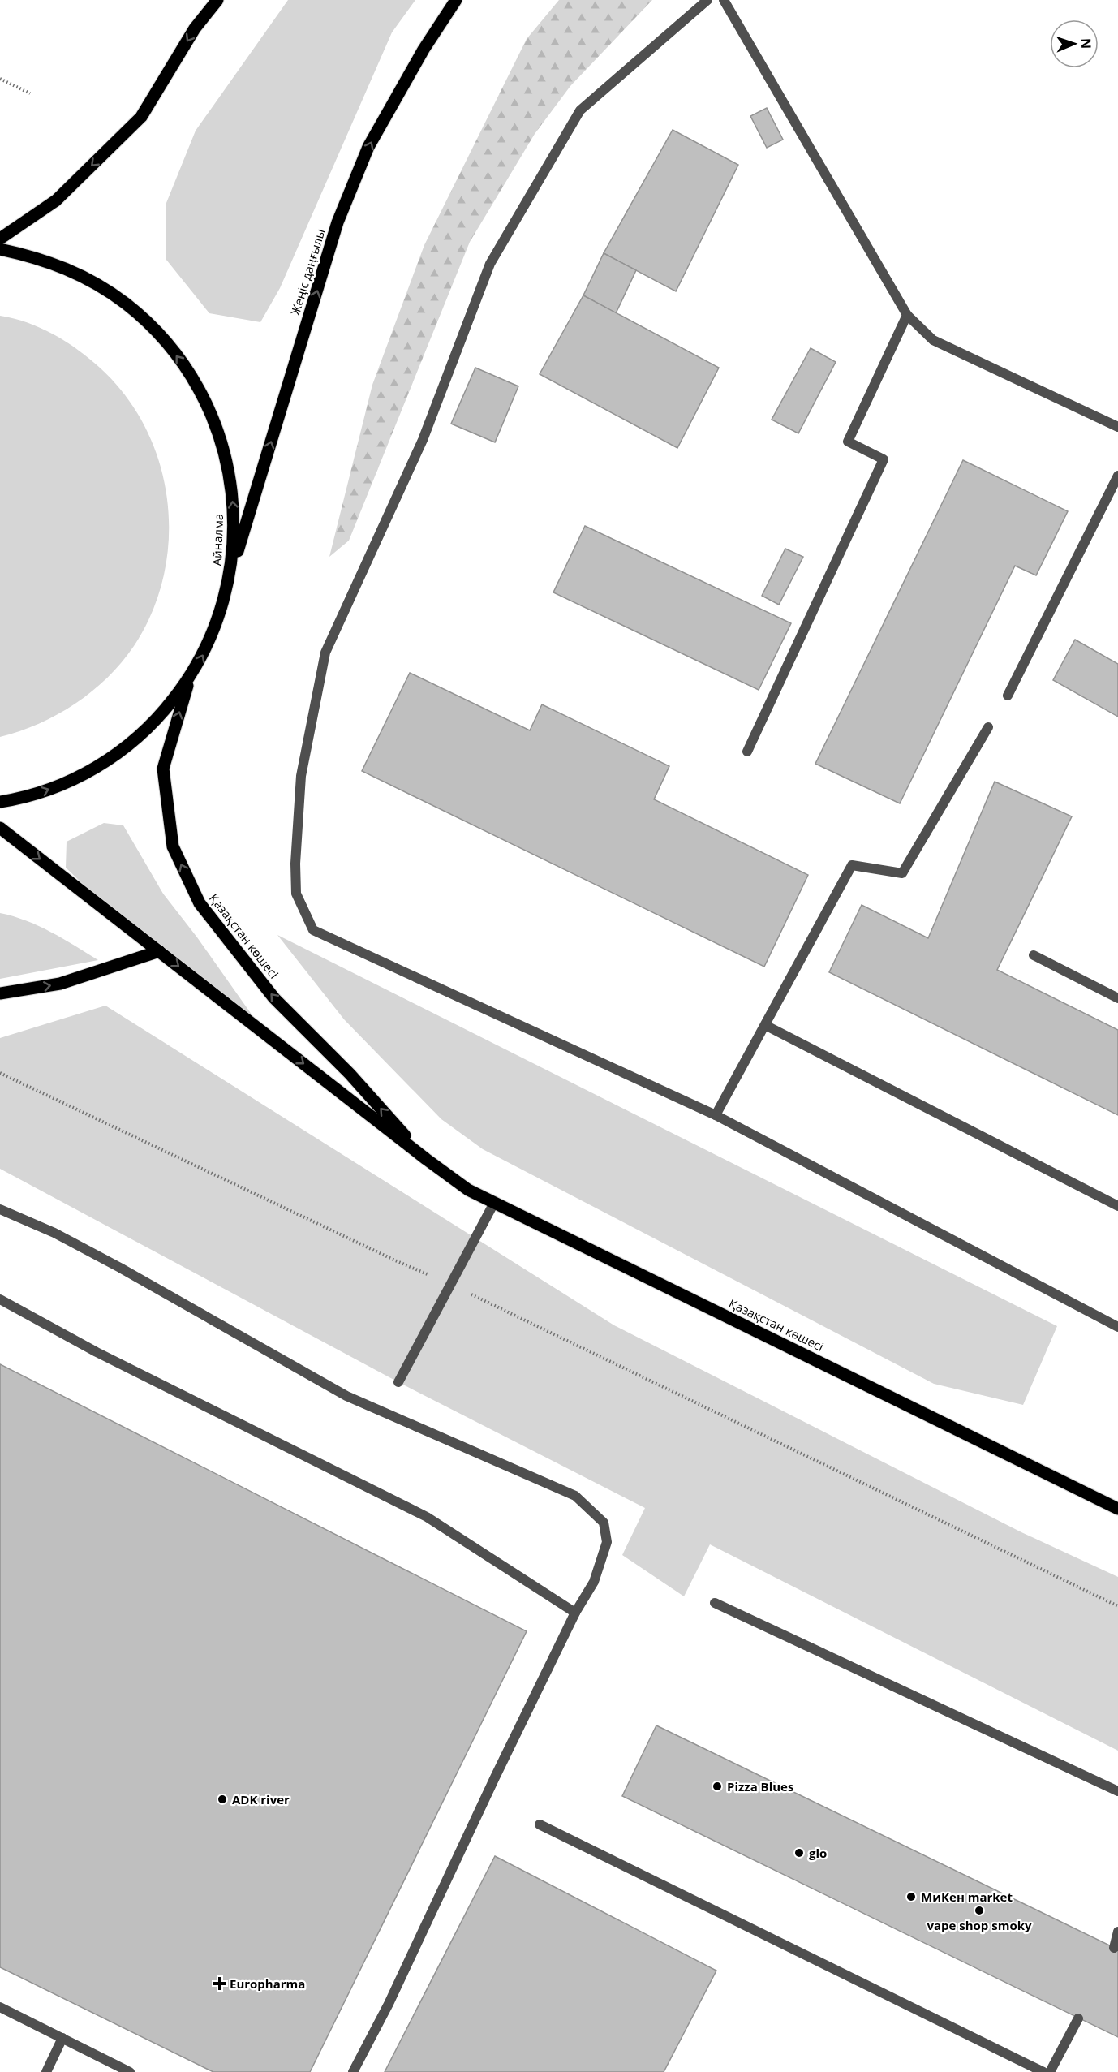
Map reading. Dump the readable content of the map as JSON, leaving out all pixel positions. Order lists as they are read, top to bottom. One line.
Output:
{"streets":{"main road":["Жеңіс даңғылы","Айналма","Қазақстан көшесі"]},"crossings":[["Жеңіс даңғылы","Айналма"],["Айналма","Қазақстан көшесі"]],"one_way":["Жеңіс даңғылы"],"places":{"other":["Pizza Blues","ADK river","glo","МиКен market","vape shop smoky"],"health":["Europharma"]},"north":"right"}
